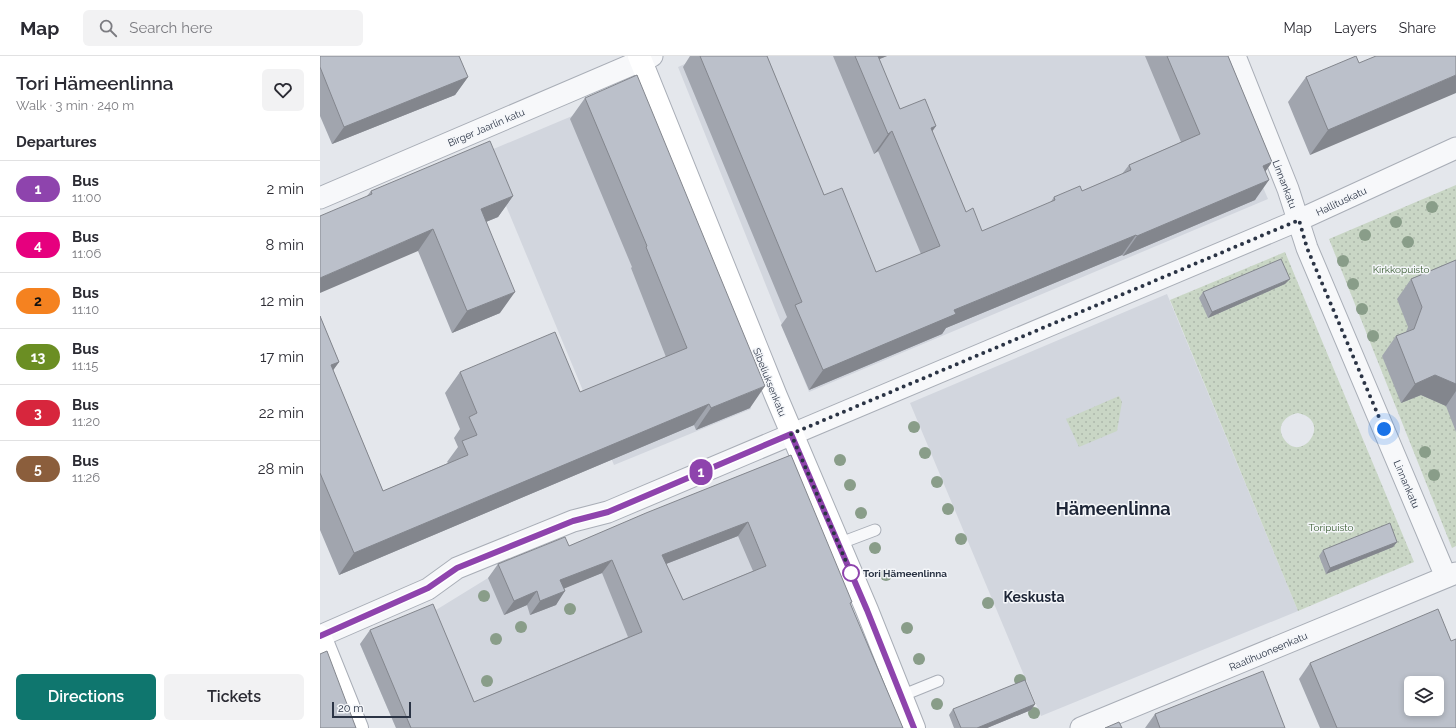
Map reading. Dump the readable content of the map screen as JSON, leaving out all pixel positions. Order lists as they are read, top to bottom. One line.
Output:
{"streets":{"street":["Birger Jaarlin katu","Linnankatu","Hallituskatu","Sibeliuksenkatu","Raatihuoneenkatu"]},"crossings":[["Birger Jaarlin katu","Sibeliuksenkatu"],["Linnankatu","Hallituskatu"],["Linnankatu","Raatihuoneenkatu"],["Hallituskatu","Sibeliuksenkatu"]],"districts":["Hämeenlinna","Keskusta"],"parks":["Kirkkopuisto","Toripuisto"],"places":["Tori Hämeenlinna"],"lines":["bus line 1"],"scale_bar":"20 m","page":{"header":"Map","search":"Search here","nav":["Map","Layers","Share"],"heading":[["Tori Hämeenlinna","Walk · 3 min · 240 m"],"Departures"],"on_map":"1","list":[{"mark":"1","name":"Bus","note":"11:00","value":"2 min"},{"mark":"4","name":"Bus","note":"11:06","value":"8 min"},{"mark":"2","name":"Bus","note":"11:10","value":"12 min"},{"mark":"13","name":"Bus","note":"11:15","value":"17 min"},{"mark":"3","name":"Bus","note":"11:20","value":"22 min"},{"mark":"5","name":"Bus","note":"11:26","value":"28 min"}],"buttons":["Directions","Tickets"],"scale":"20 m"}}
